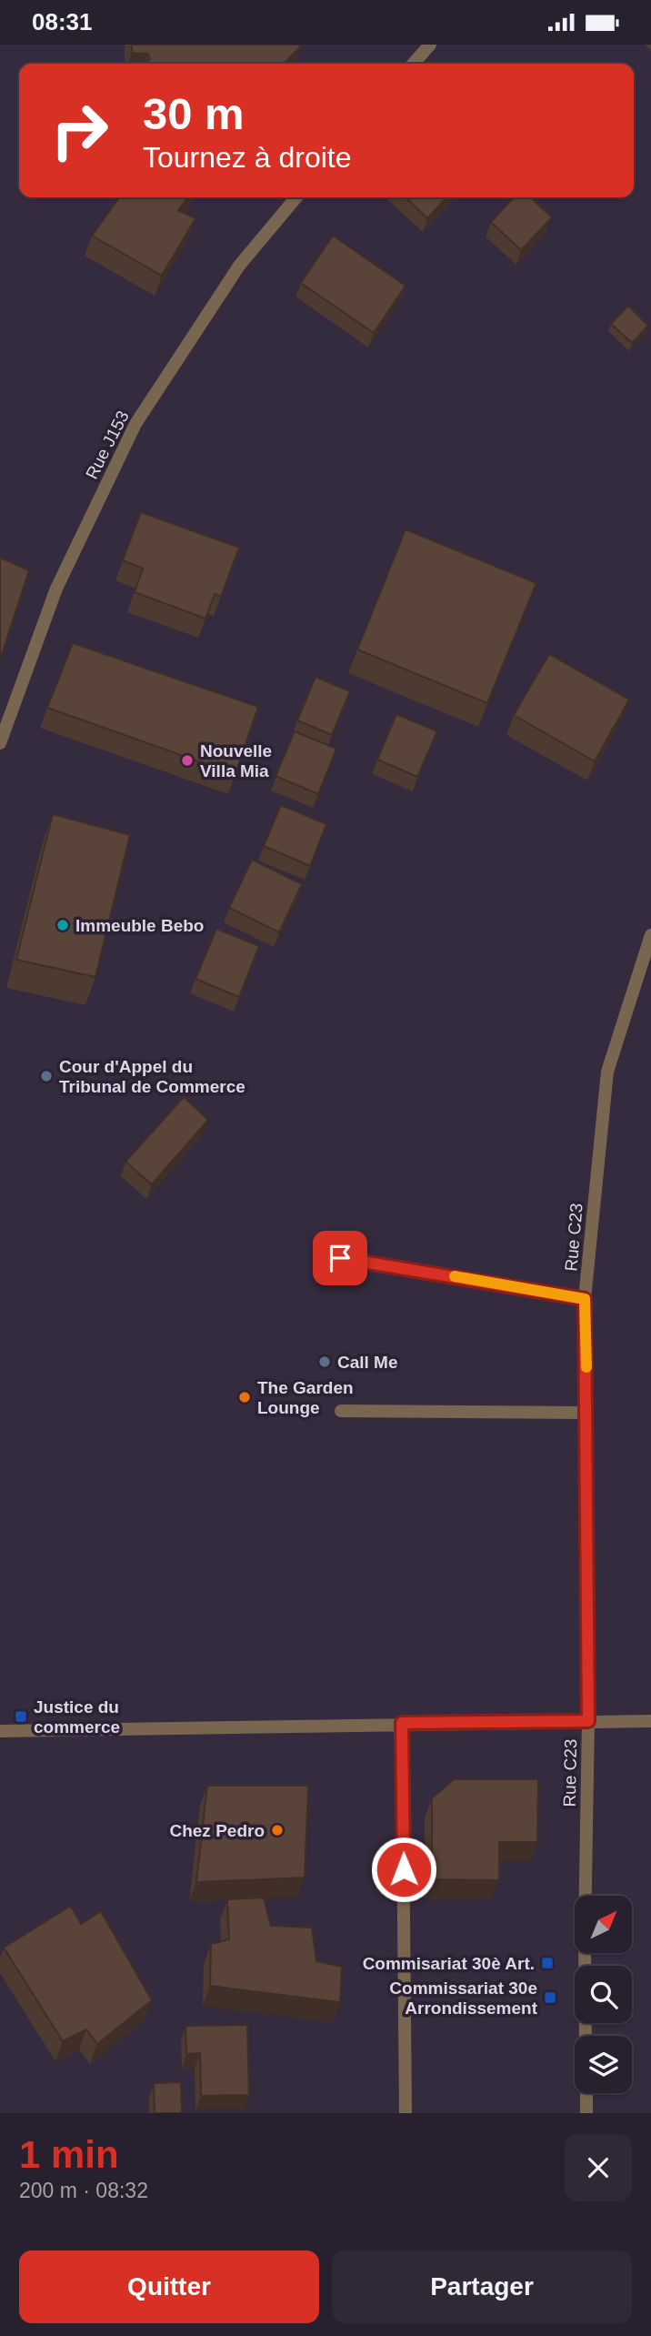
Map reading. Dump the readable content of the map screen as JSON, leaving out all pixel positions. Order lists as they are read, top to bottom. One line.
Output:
{"streets":{"street":["Rue J153","Rue C23"]},"places":{"other":["Nouvelle Villa Mia","Immeuble Bebo","Cour d'Appel du Tribunal de Commerce","Call Me","The Garden Lounge","Chez Pedro"],"transit":["Justice du commerce","Commisariat 30è Art.","Commissariat 30e Arrondissement"]},"north":"top right","page":{"status":"08:31","turn":["30 m","Tournez à droite"],"heading":["1 min","200 m · 08:32"],"buttons":["Quitter","Partager"]}}
